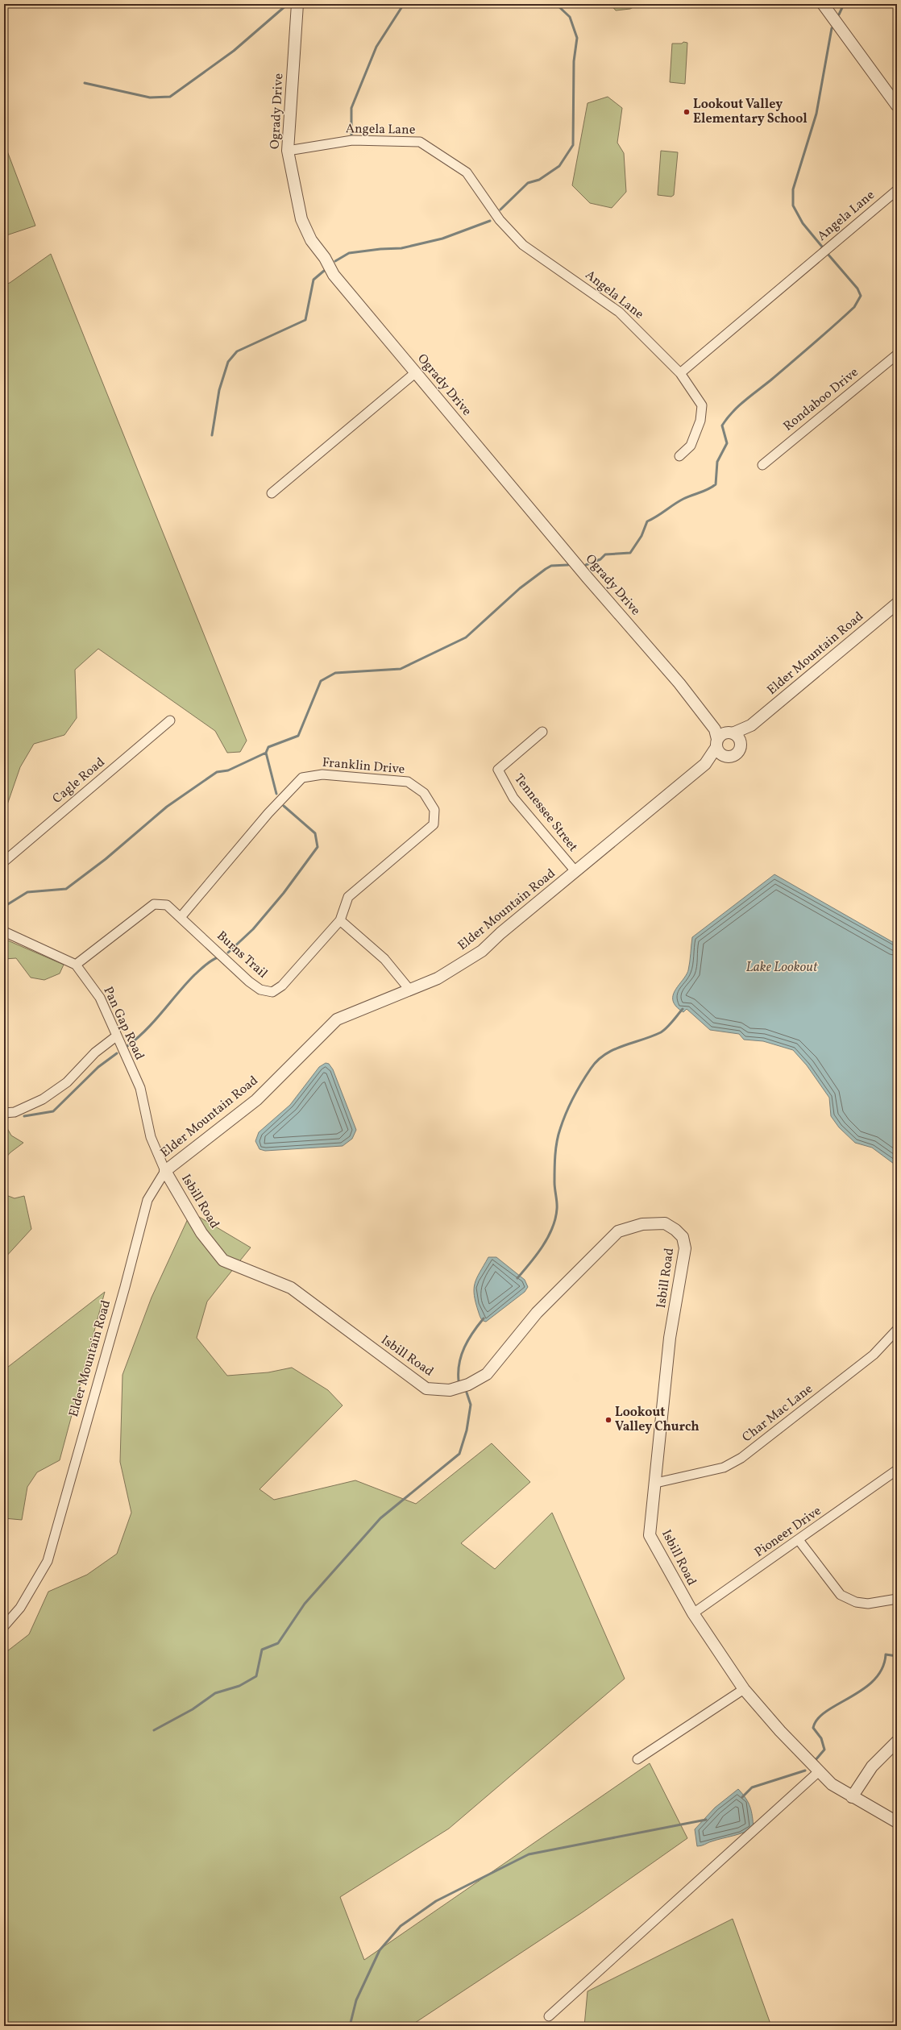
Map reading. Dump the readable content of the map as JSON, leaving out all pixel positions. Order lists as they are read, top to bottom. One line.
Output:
{"streets":{"street":["Ogrady Drive","Angela Lane","Rondaboo Drive","Elder Mountain Road","Franklin Drive","Cagle Road","Tennessee Street","Burns Trail","Pan Gap Road","Isbill Road","Char Mac Lane","Pioneer Drive"]},"crossings":[["Ogrady Drive","Angela Lane"],["Ogrady Drive","Elder Mountain Road"],["Elder Mountain Road","Tennessee Street"],["Elder Mountain Road","Pan Gap Road"],["Elder Mountain Road","Isbill Road"],["Franklin Drive","Burns Trail"],["Pan Gap Road","Isbill Road"],["Isbill Road","Char Mac Lane"],["Isbill Road","Pioneer Drive"]],"water":["Lake Lookout"],"places":["Lookout Valley Elementary School","Lookout Valley Church"]}
